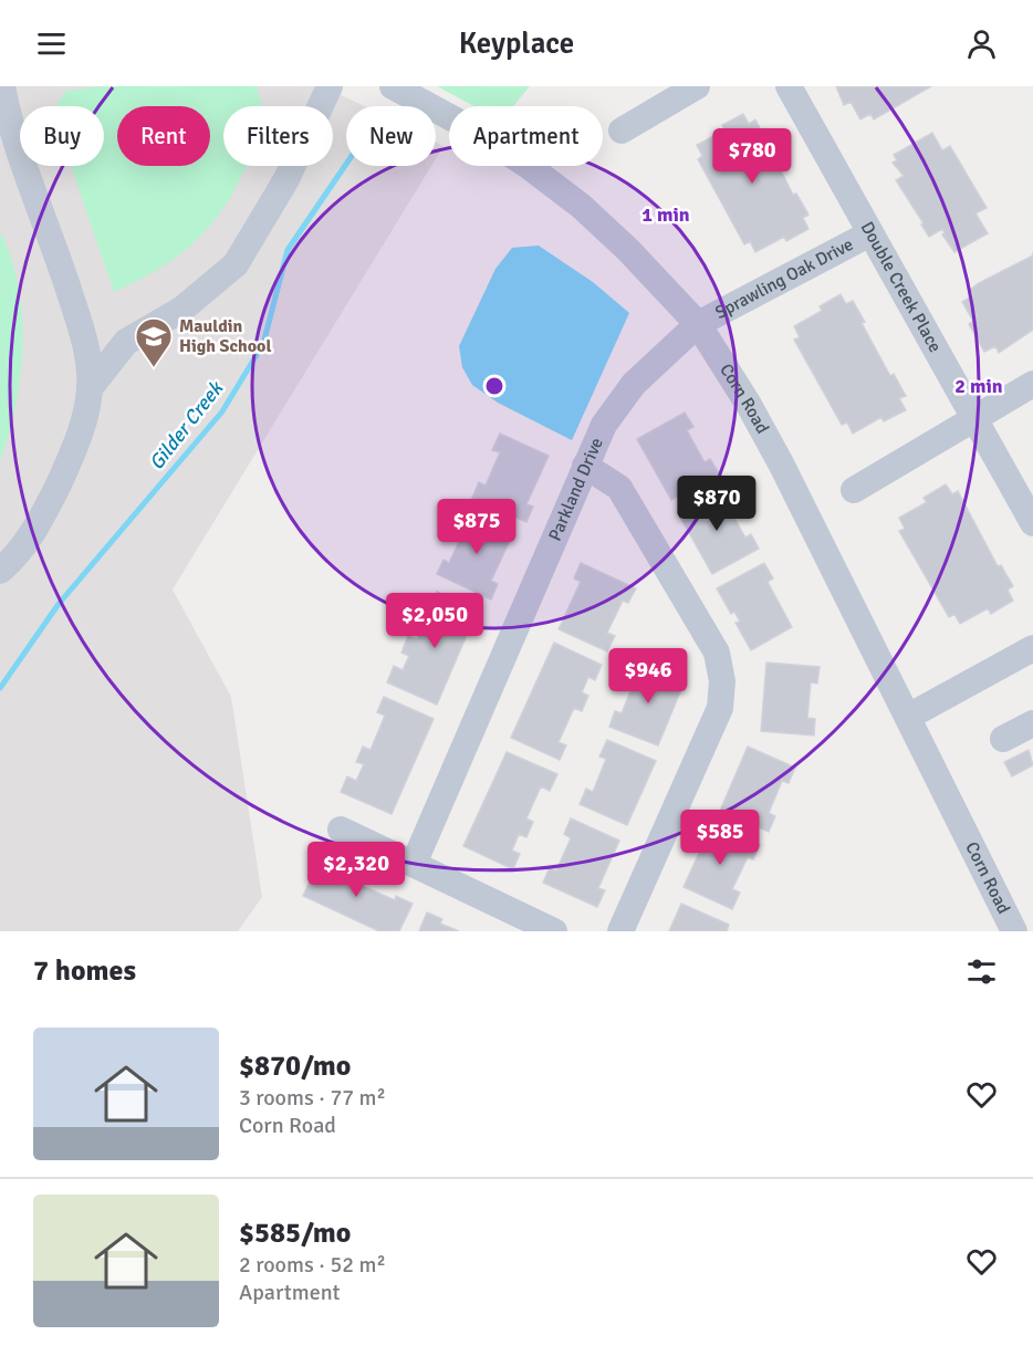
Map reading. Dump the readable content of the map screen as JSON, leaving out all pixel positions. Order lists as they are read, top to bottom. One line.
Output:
{"streets":{"street":["Sprawling Oak Drive","Double Creek Place","Corn Road","Parkland Drive"]},"crossings":[["Sprawling Oak Drive","Double Creek Place"],["Sprawling Oak Drive","Corn Road"],["Sprawling Oak Drive","Parkland Drive"],["Corn Road","Parkland Drive"]],"water":["Gilder Creek"],"places":{"school or university":["Mauldin High School"]},"page":{"header":"Keyplace","chip":["Buy","Rent","Filters","New","Apartment"],"price":["$780","$870","$875","$2,050","$946","$585","$2,320"],"heading":"7 homes","list":[{"name":"$870/mo","note":"3 rooms · 77 m² · Corn Road"},{"name":"$585/mo","note":"2 rooms · 52 m² · Apartment"}]},"rings":["1 min","2 min"]}
